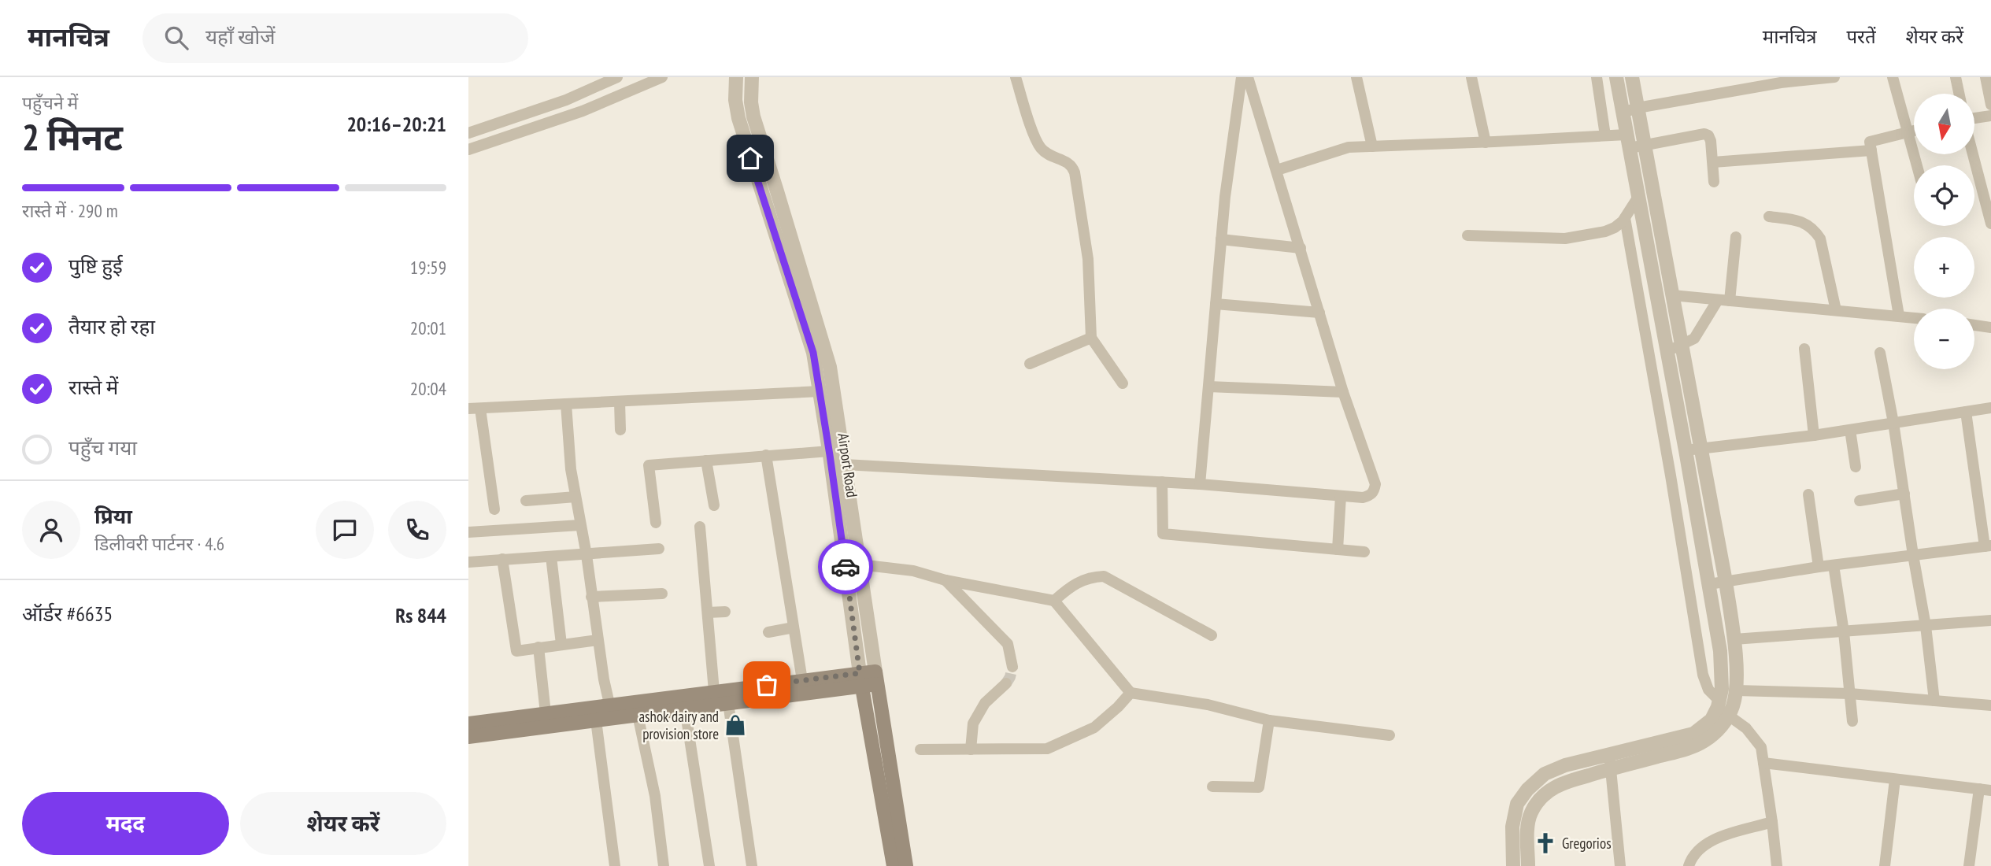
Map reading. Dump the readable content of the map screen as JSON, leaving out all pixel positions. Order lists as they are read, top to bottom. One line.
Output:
{"streets":{"main road":["Airport Road"]},"places":{"shop":["ashok dairy and provision store"],"church":["Gregorios"]},"north":"bottom","page":{"header":"मानचित्र","search":"यहाँ खोजें","nav":["मानचित्र","परतें","शेयर करें"],"heading":["2 मिनट","पहुँचने में","20:16–20:21"],"panel":["प्रिया","डिलीवरी पार्टनर · 4.6","ऑर्डर #6635","Rs 844"],"map_buttons":["+","−"],"bar":"रास्ते में · 290 m","list":[["पुष्टि हुई","19:59"],["तैयार हो रहा","20:01"],["रास्ते में","20:04"],"पहुँच गया"],"buttons":["मदद","शेयर करें"]}}
